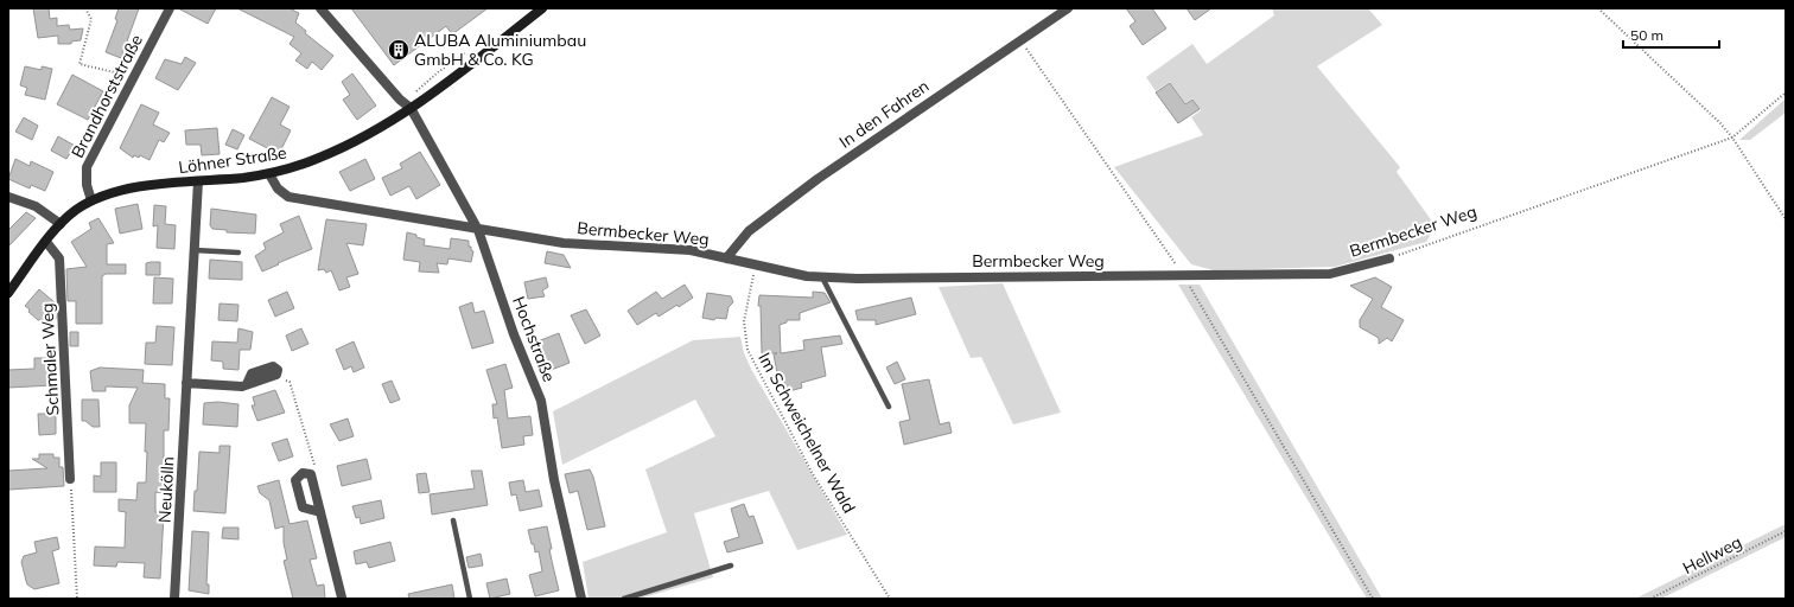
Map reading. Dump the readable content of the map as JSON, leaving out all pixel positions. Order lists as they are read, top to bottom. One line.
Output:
{"streets":{"main road":["Löhner Straße"],"street":["Brandhorststraße","In den Fahren","Bermbecker Weg","Hochstraße","Schmaler Weg","Neukölln"],"path":["Im Schweichelner Wald","Hellweg"]},"crossings":[["Brandhorststraße","Löhner Straße"],["In den Fahren","Bermbecker Weg"],["Löhner Straße","Bermbecker Weg"],["Löhner Straße","Hochstraße"],["Löhner Straße","Schmaler Weg"],["Löhner Straße","Neukölln"],["Bermbecker Weg","Hochstraße"],["Bermbecker Weg","Im Schweichelner Wald"]],"places":{"building":["ALUBA Aluminiumbau GmbH & Co. KG"]},"scale_bar":"50 m"}
